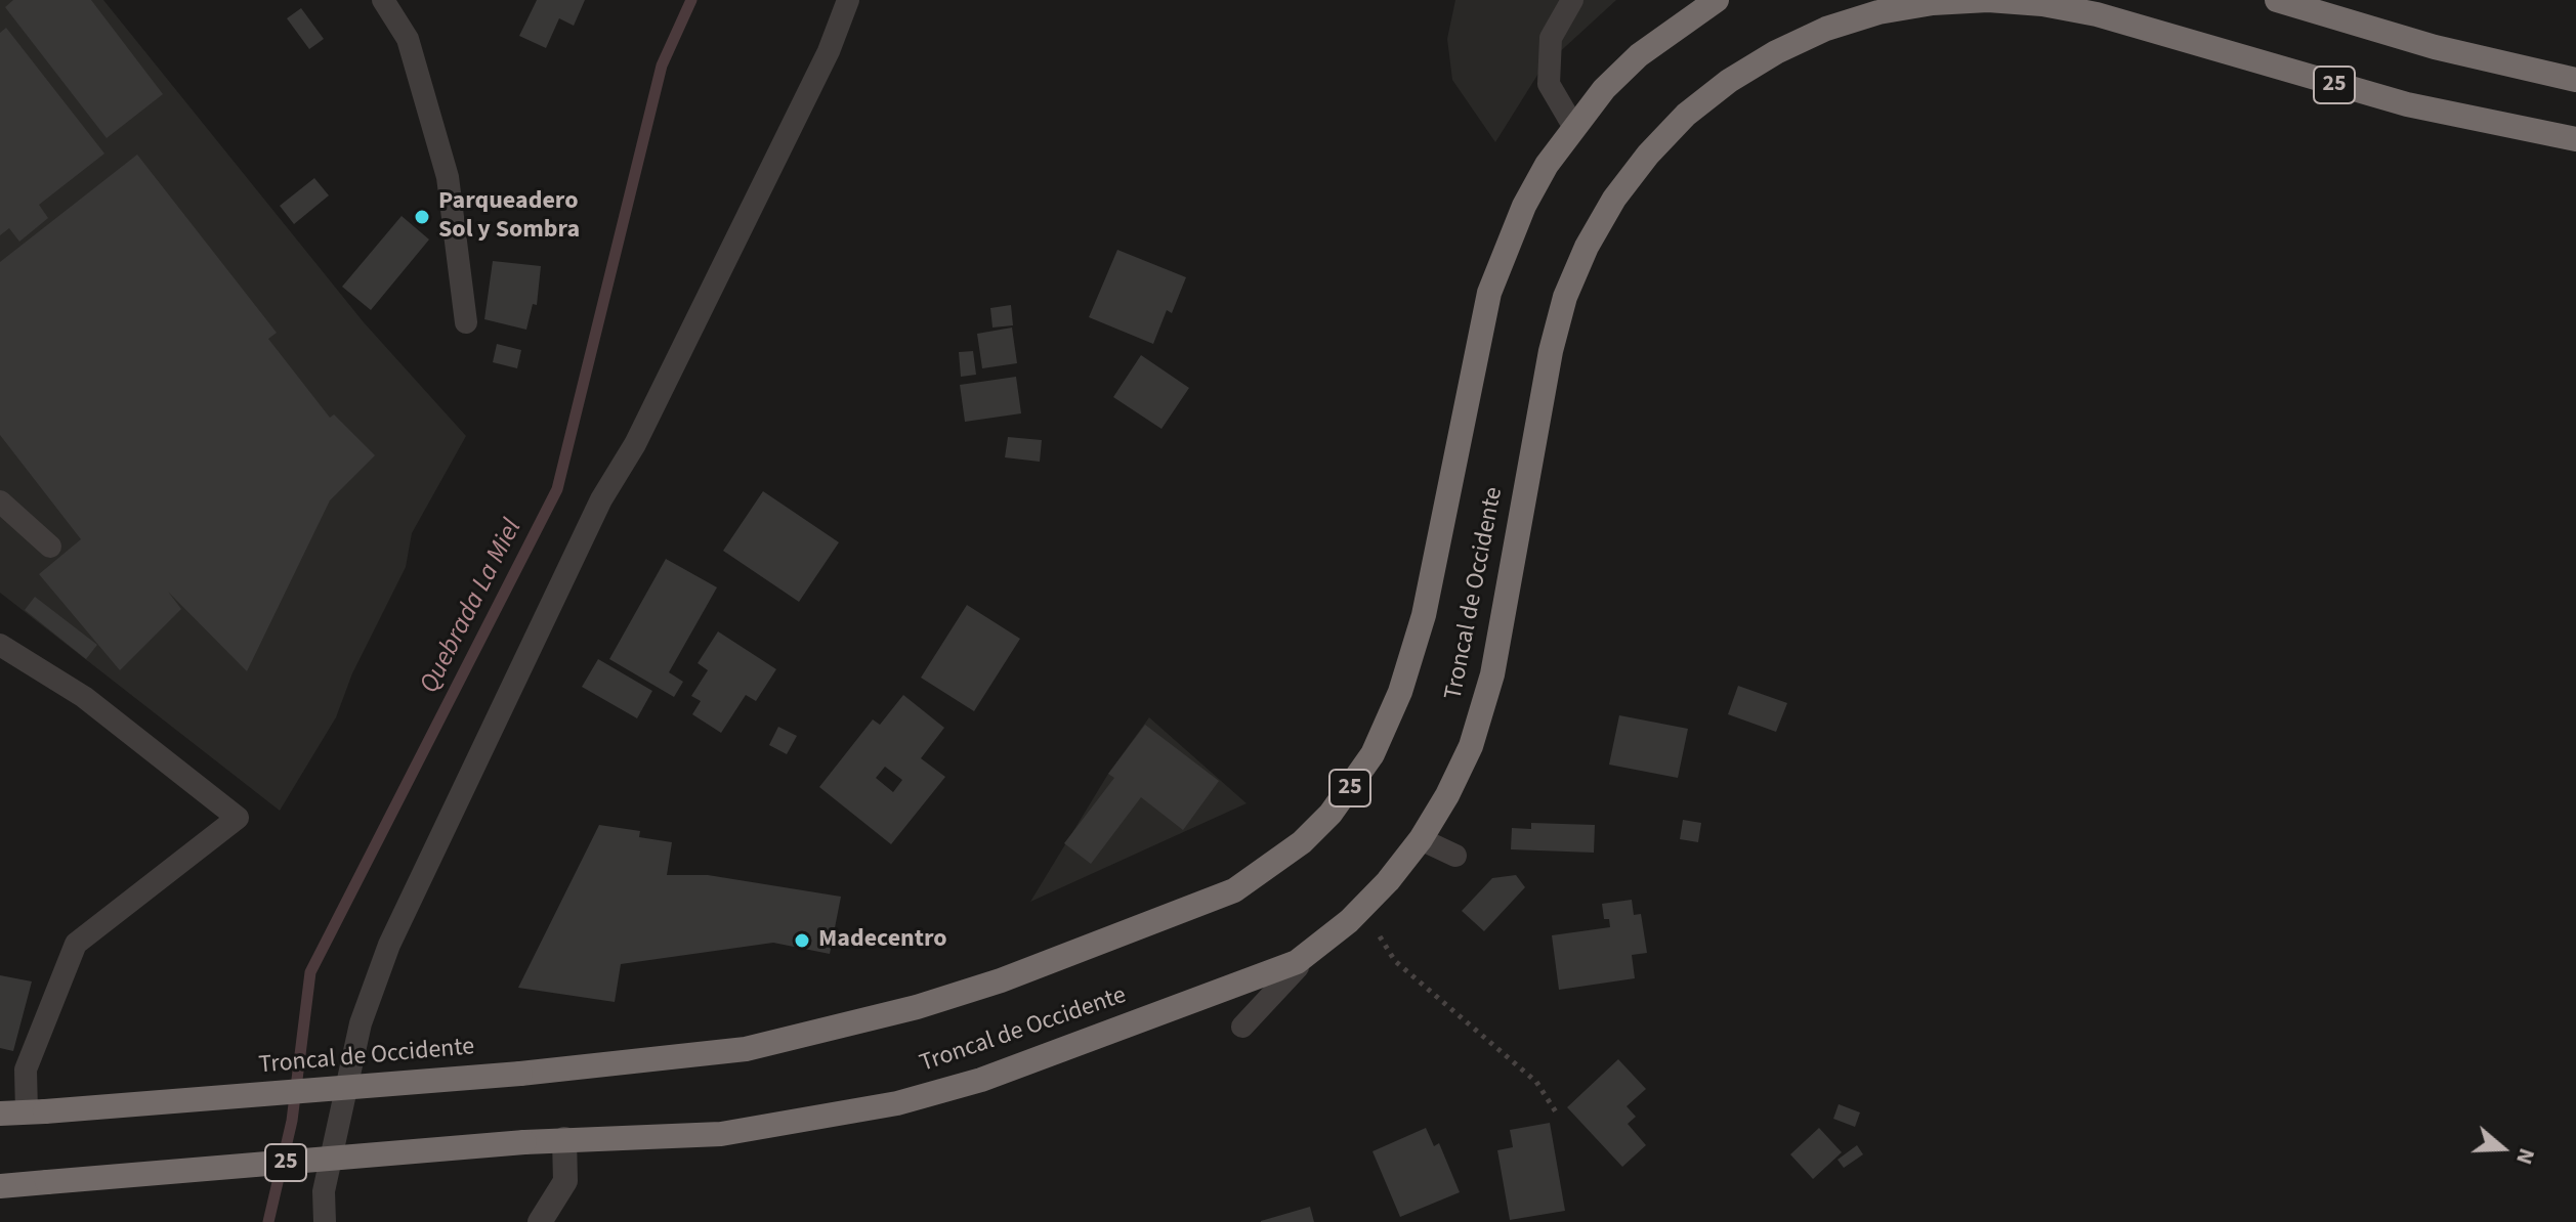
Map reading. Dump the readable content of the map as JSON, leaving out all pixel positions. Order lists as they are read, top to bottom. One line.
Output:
{"streets":{"highway":["25","Troncal de Occidente"]},"crossings":[["25","Troncal de Occidente"]],"water":["Quebrada La Miel"],"places":["Parqueadero Sol y Sombra","Madecentro"],"north":"right"}
